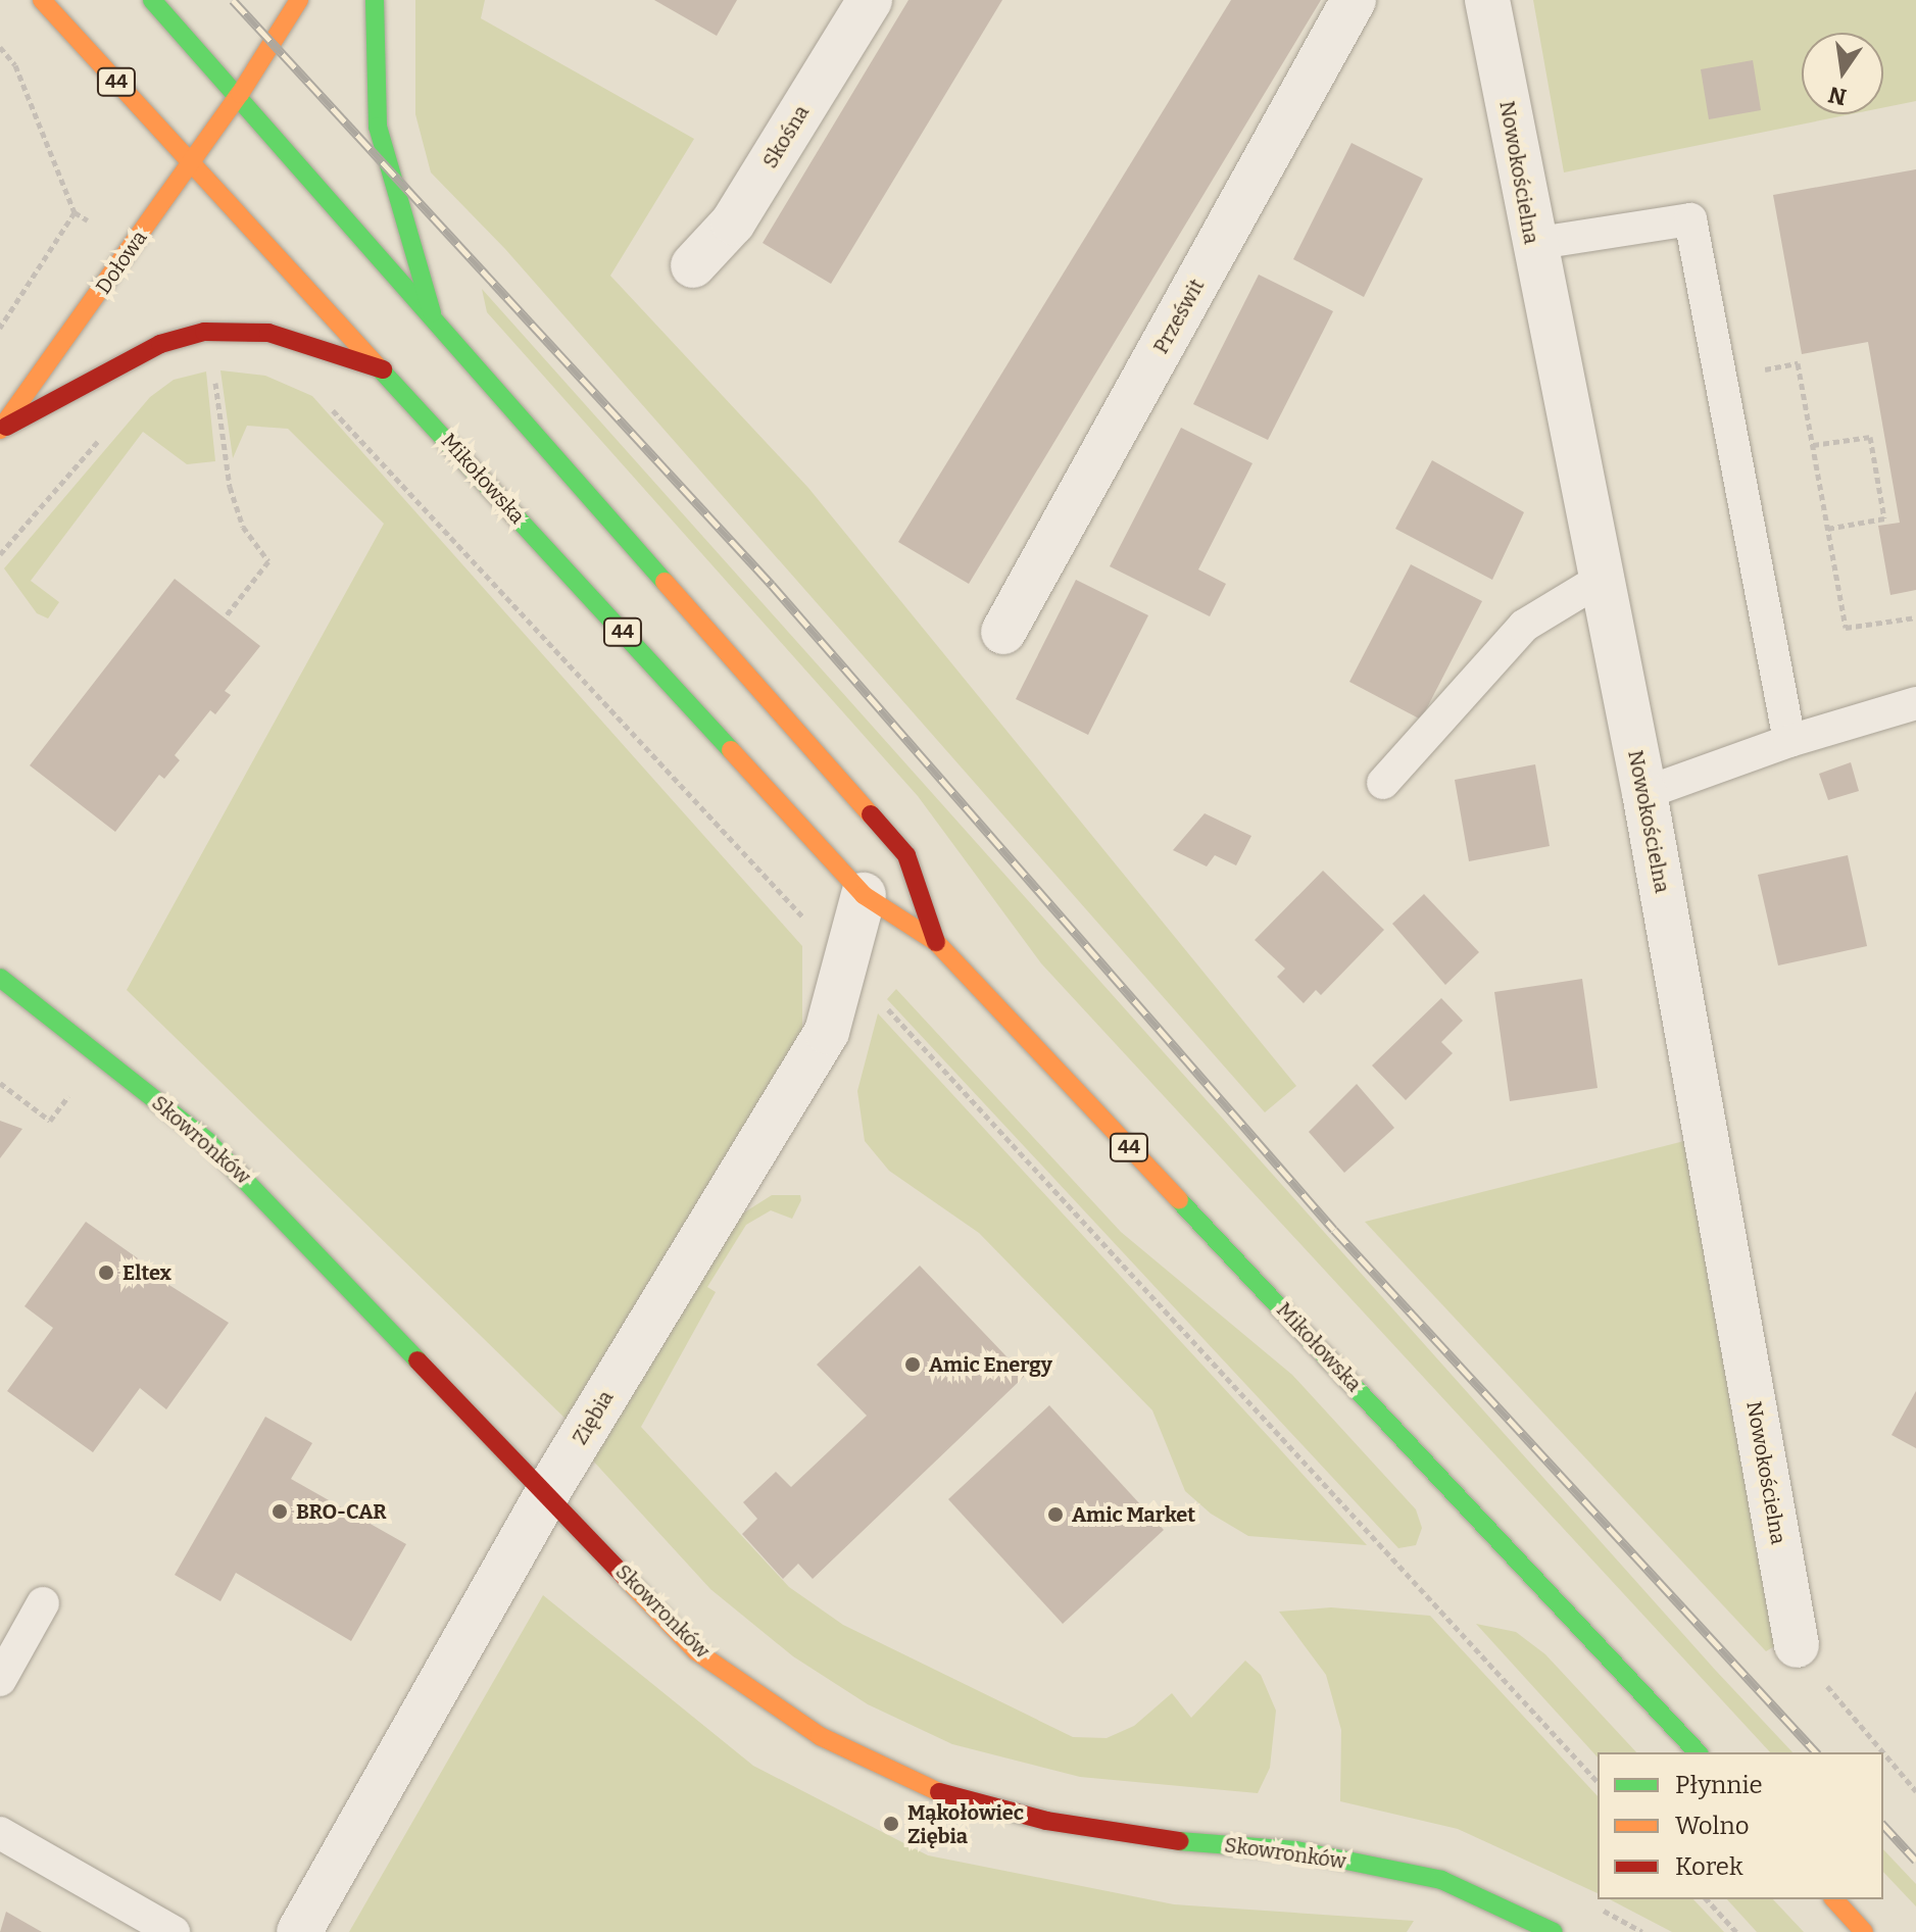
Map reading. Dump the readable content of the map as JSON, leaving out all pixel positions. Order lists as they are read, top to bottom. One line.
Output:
{"streets":{"main road":["44","Dołowa","Mikołowska","Skowronków"],"street":["Skośna","Nowokościelna","Prześwit","Ziębia"]},"crossings":[["Dołowa","Mikołowska"],["Mikołowska","Ziębia"],["Skowronków","Ziębia"]],"places":["Eltex","Amic Energy","BRO-CAR","Amic Market","Mąkołowiec Ziębia"],"legend":["Płynnie","Wolno","Korek"],"north":"bottom"}
